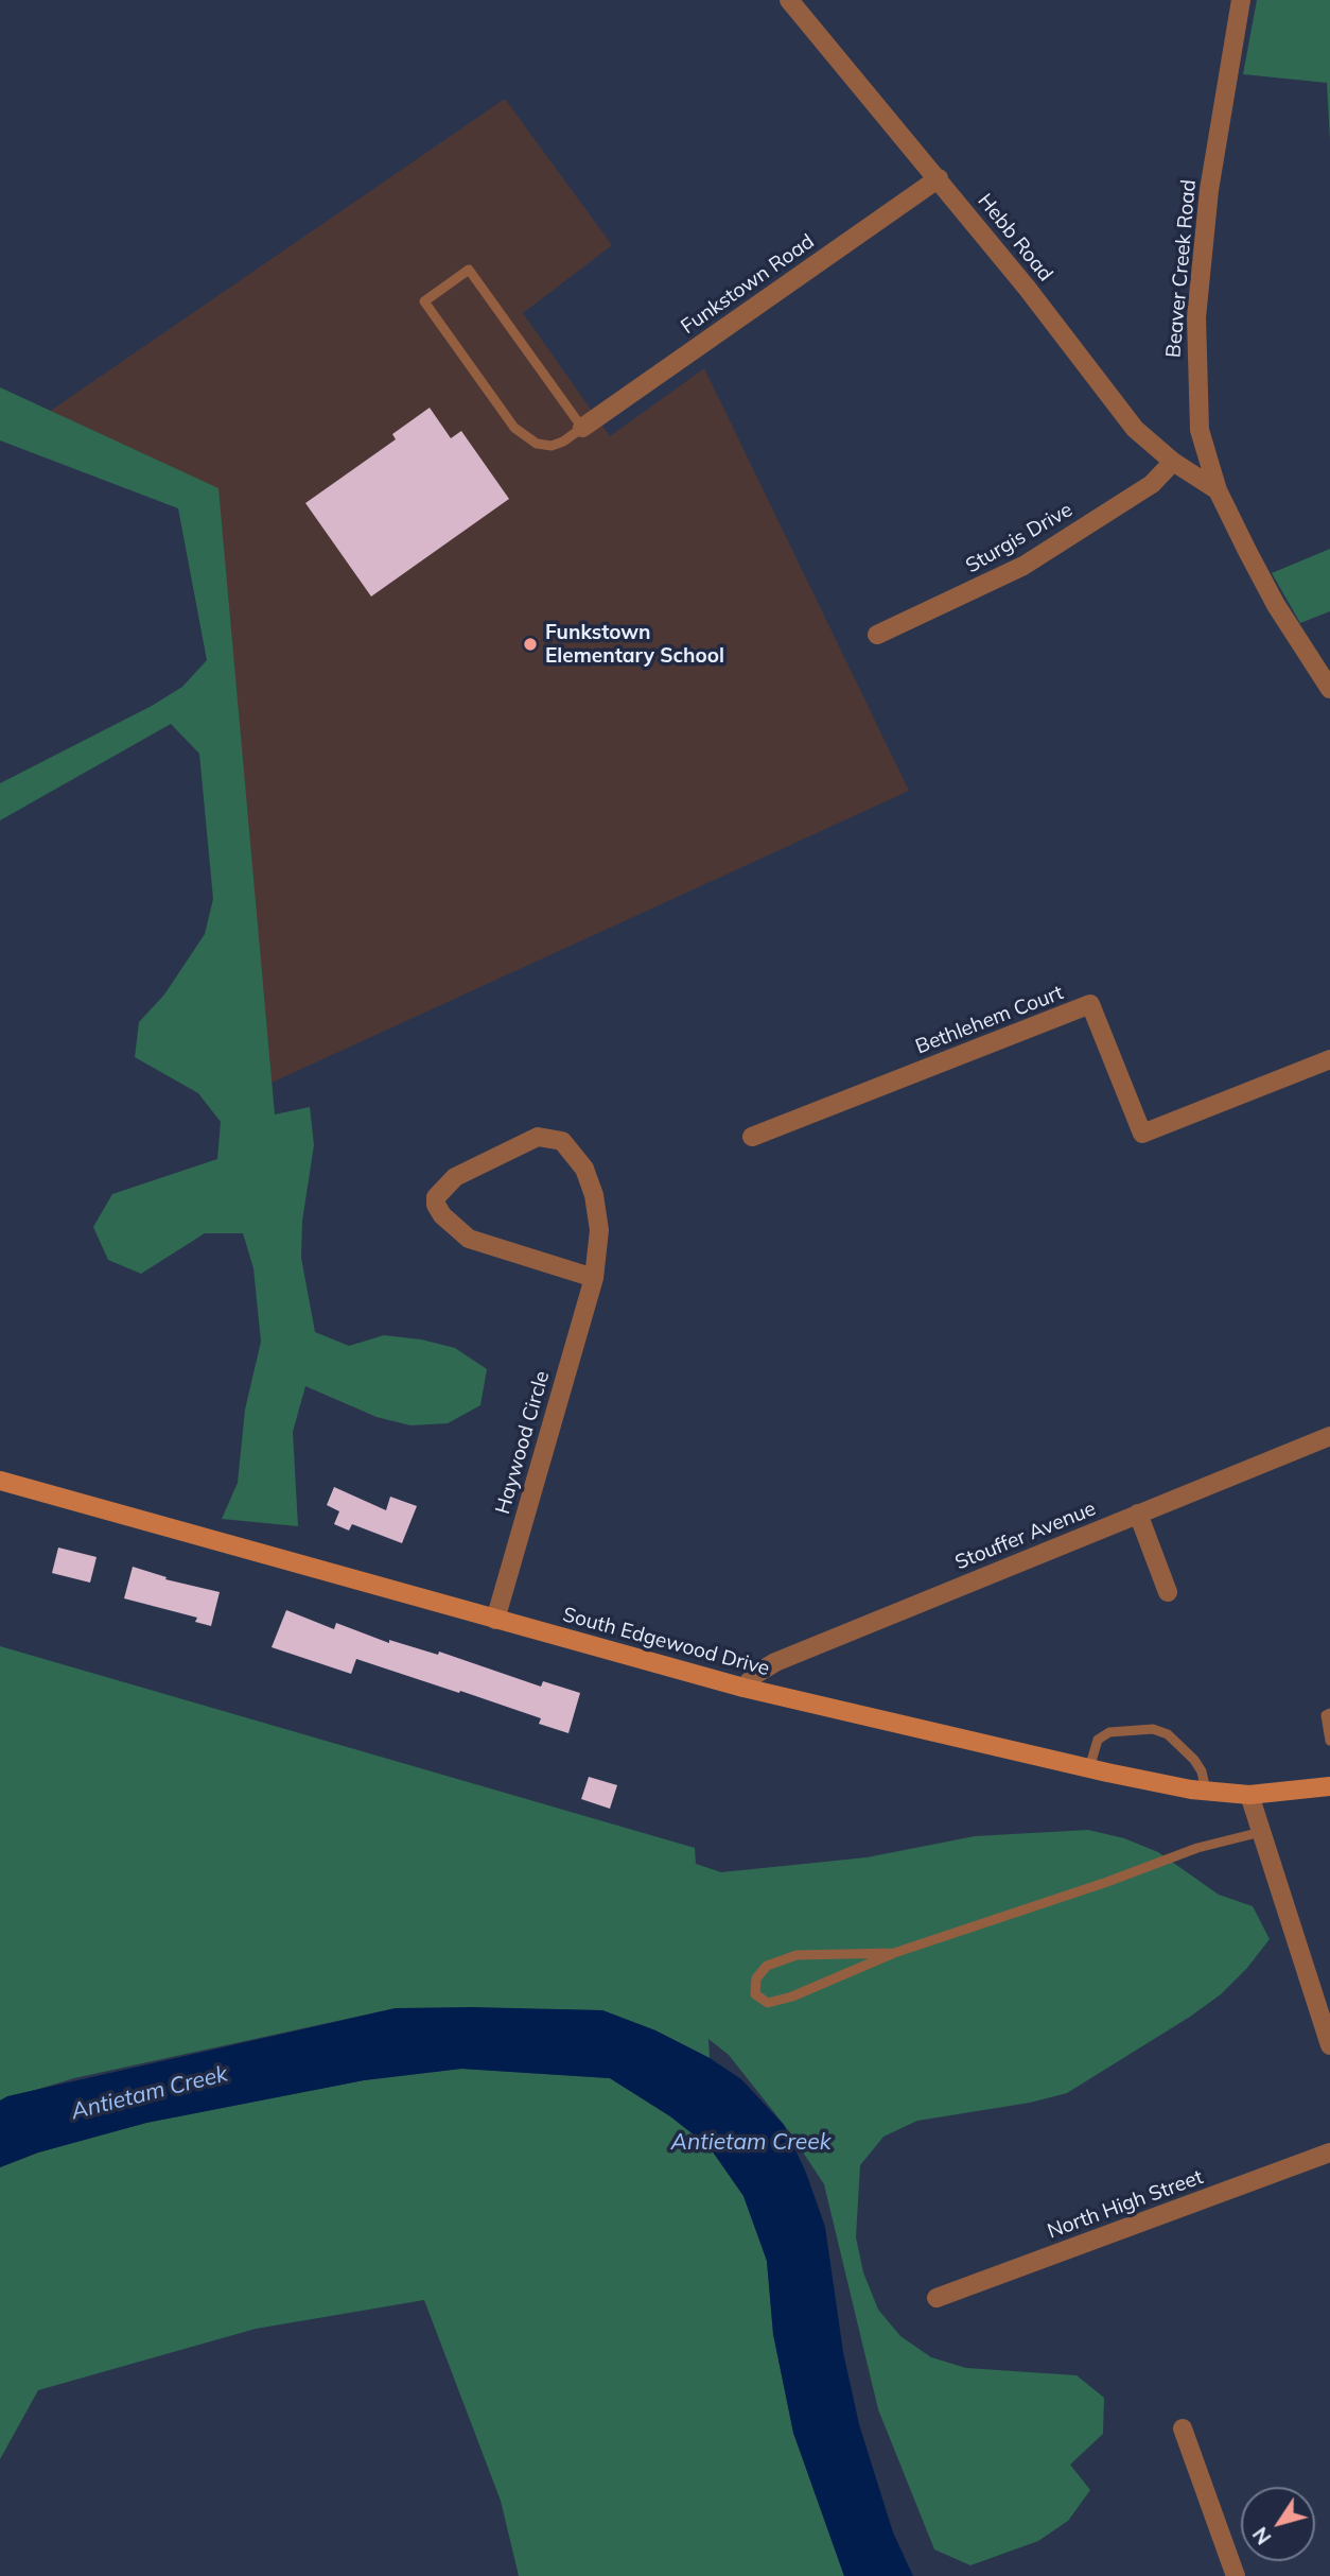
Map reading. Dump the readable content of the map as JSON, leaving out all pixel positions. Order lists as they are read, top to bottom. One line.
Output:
{"streets":{"main road":["South Edgewood Drive"],"street":["Hebb Road","Beaver Creek Road","Funkstown Road","Sturgis Drive","Bethlehem Court","Haywood Circle","Stouffer Avenue","North High Street"]},"crossings":[["Hebb Road","Beaver Creek Road"],["Hebb Road","Funkstown Road"],["Hebb Road","Sturgis Drive"],["Haywood Circle","South Edgewood Drive"],["Stouffer Avenue","South Edgewood Drive"]],"water":["Antietam Creek"],"places":["Funkstown Elementary School"],"north":"bottom left"}
